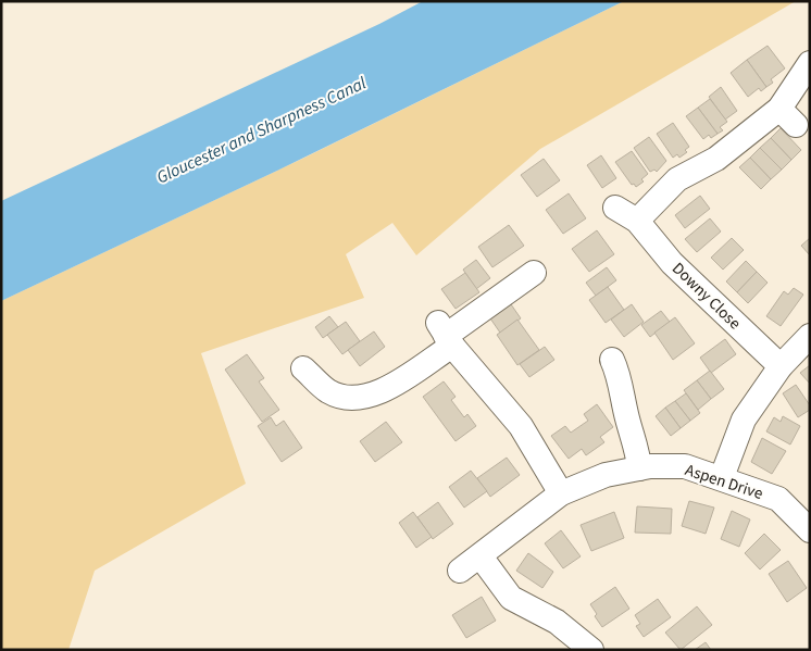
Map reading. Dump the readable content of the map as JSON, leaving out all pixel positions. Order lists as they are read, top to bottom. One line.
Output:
{"streets":{"street":["Downy Close","Aspen Drive"]},"water":["Gloucester and Sharpness Canal"]}
